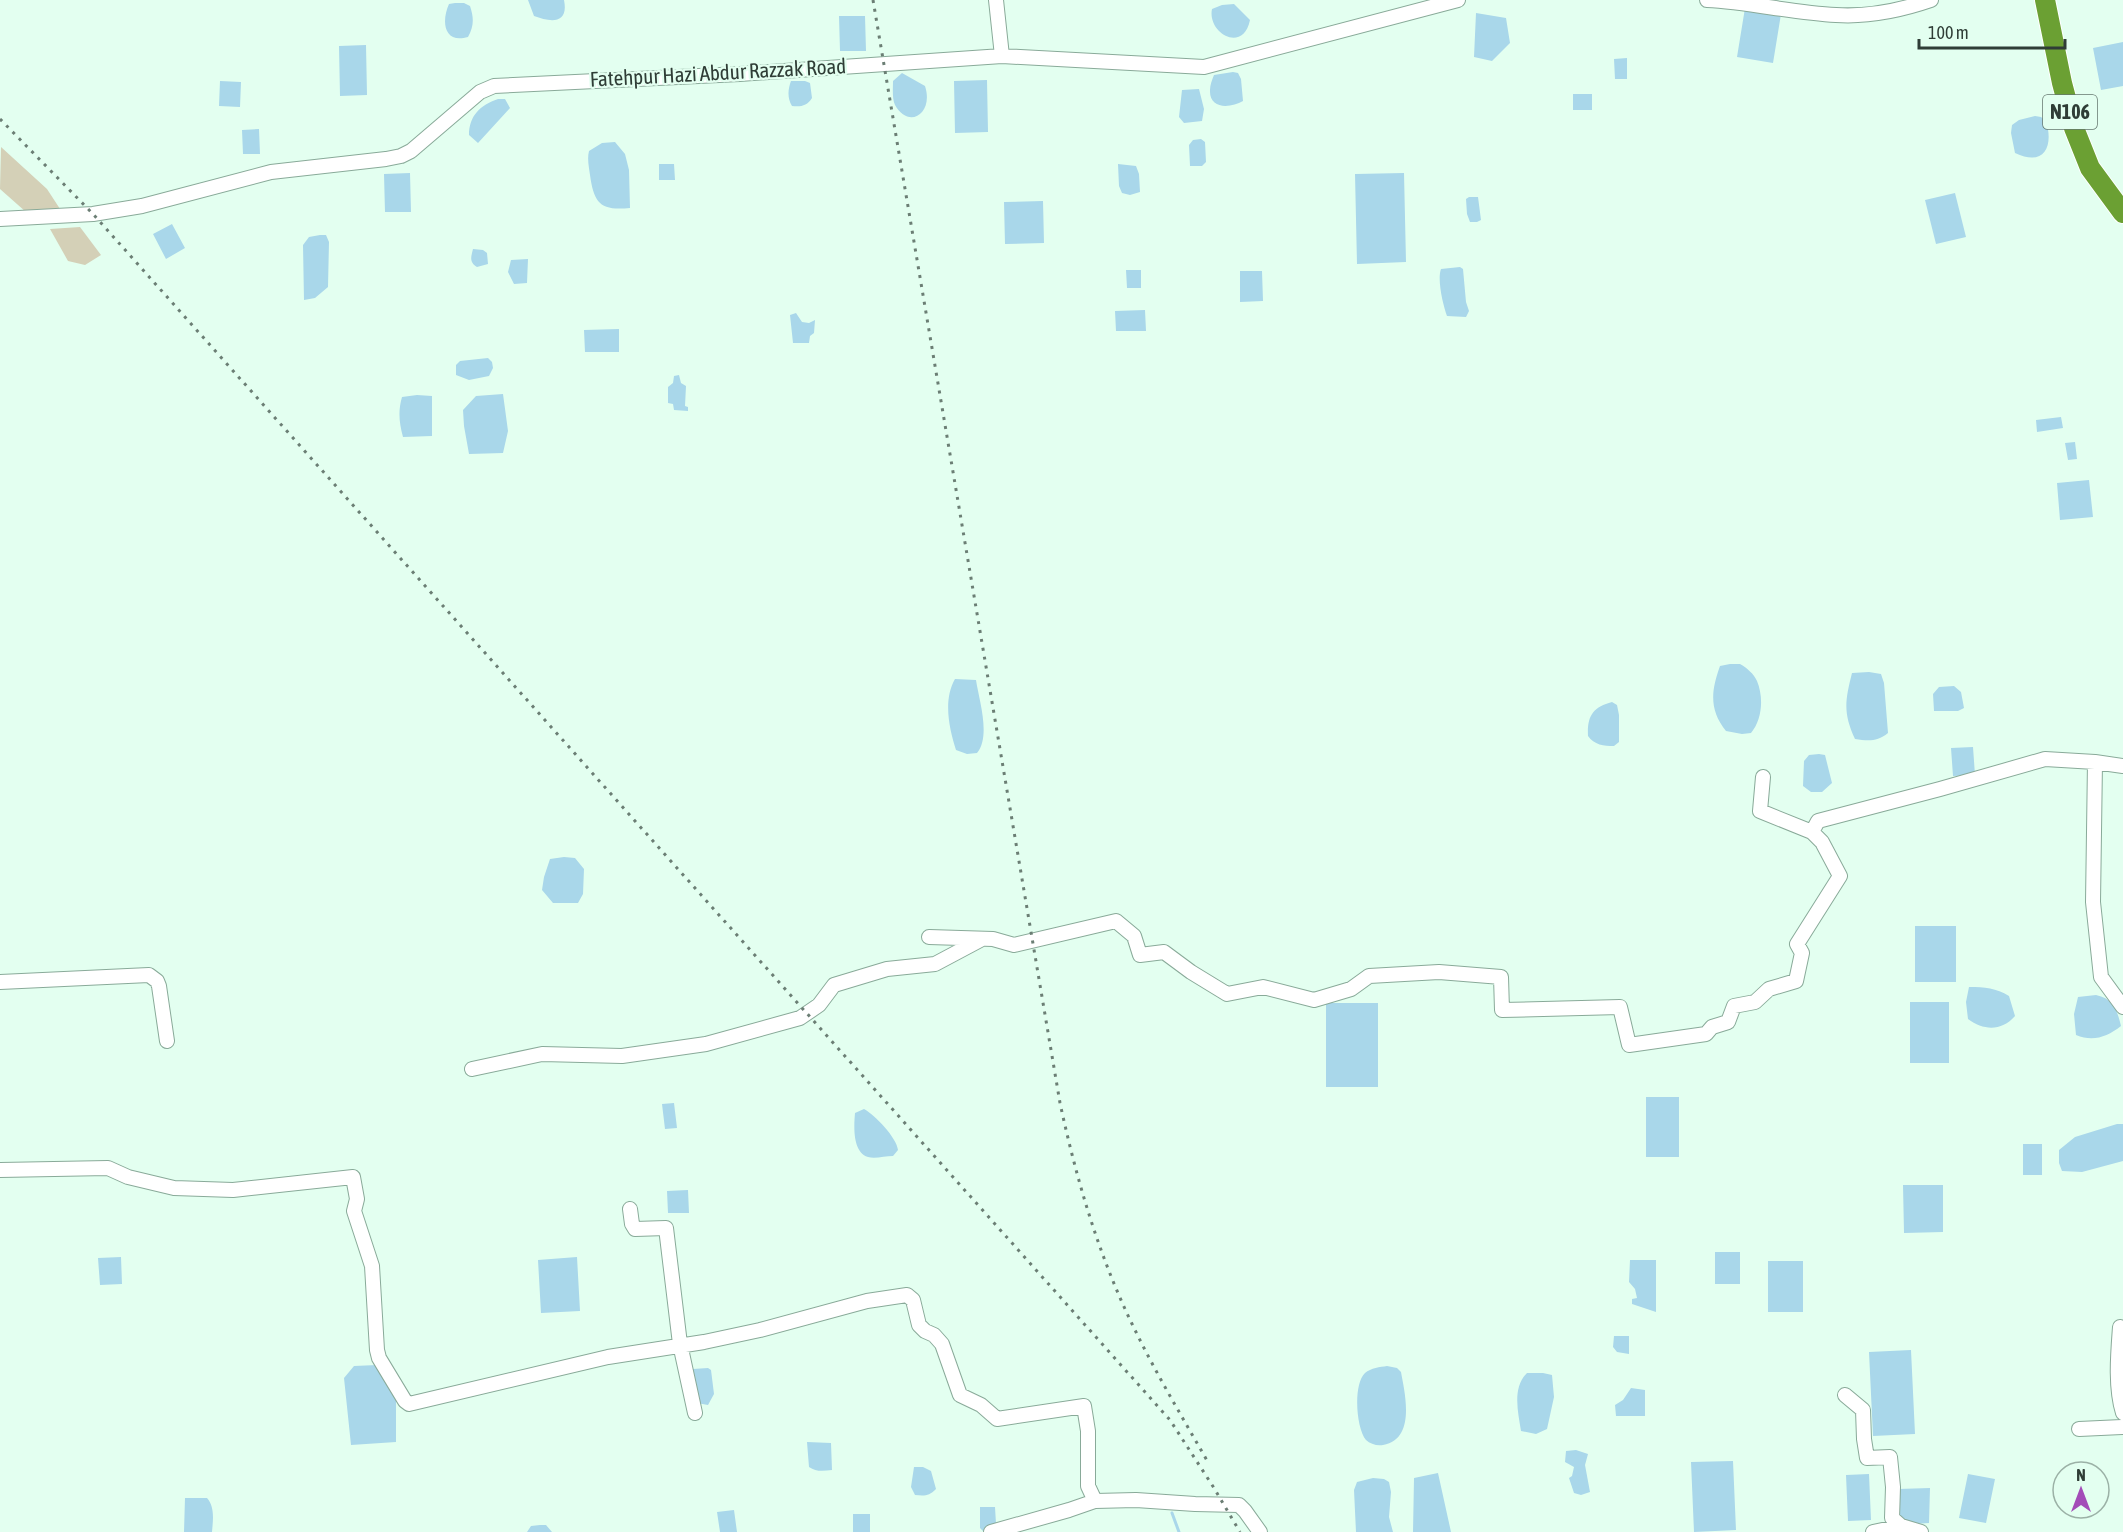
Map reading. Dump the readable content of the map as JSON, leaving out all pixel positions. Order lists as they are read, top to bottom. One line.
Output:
{"streets":{"highway":["N106"],"street":["Fatehpur Hazi Abdur Razzak Road"]},"scale_bar":"100 m","north":"top"}
